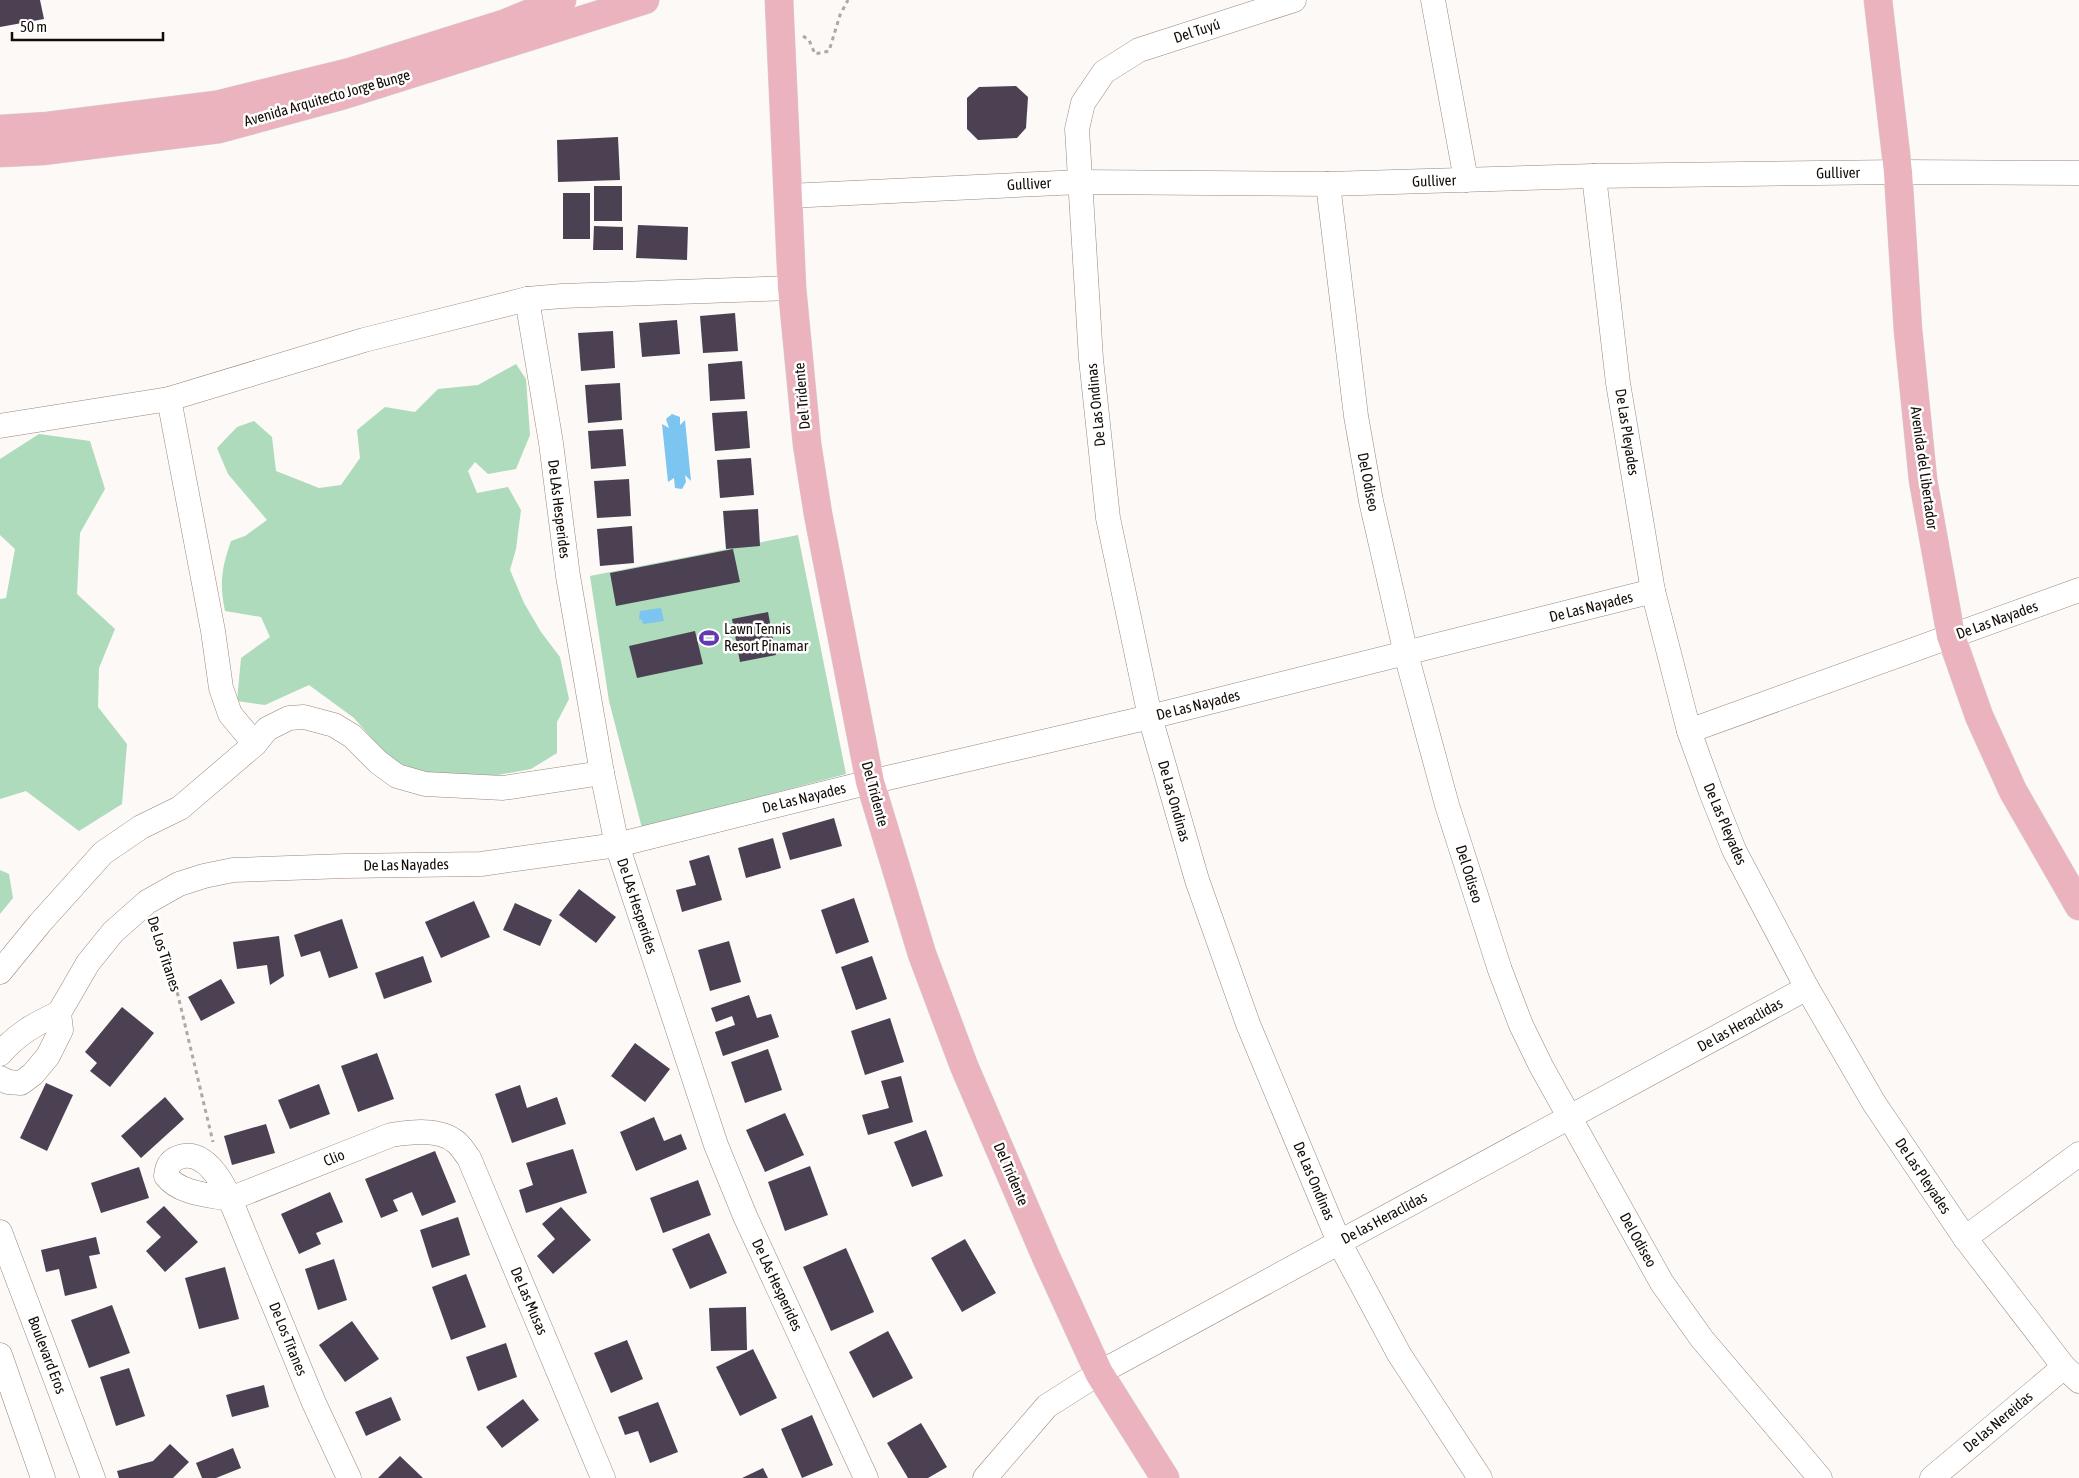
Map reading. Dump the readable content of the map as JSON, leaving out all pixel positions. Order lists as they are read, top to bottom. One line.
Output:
{"streets":{"main road":["Avenida Arquitecto Jorge Bunge","Del Tridente","Avenida del Libertador"],"street":["Del Tuyú","Gulliver","De Las Ondinas","De Las Pleyades","Del Odiseo","De LAs Hesperides","De Las Nayades","De Los Titanes","De las Heraclidas","Clio","De Las Musas","Boulevard Eros","De las Nereidas"]},"crossings":[["Del Tuyú","De Las Ondinas"],["Gulliver","Del Tridente"],["Gulliver","De Las Ondinas"],["Gulliver","De Las Pleyades"],["Gulliver","Avenida del Libertador"],["Gulliver","Del Odiseo"],["Del Tridente","De Las Nayades"],["Del Tridente","De las Heraclidas"],["De Las Ondinas","De Las Nayades"],["De Las Ondinas","De las Heraclidas"],["De Las Pleyades","De Las Nayades"],["De Las Pleyades","De las Heraclidas"],["De Las Pleyades","De las Nereidas"],["Avenida del Libertador","De Las Nayades"],["Del Odiseo","De Las Nayades"],["Del Odiseo","De las Heraclidas"],["De LAs Hesperides","De Las Nayades"],["De Las Nayades","De Los Titanes"],["De Los Titanes","Clio"],["Clio","De Las Musas"]],"places":{"sports":["Lawn Tennis Resort Pinamar"]},"scale_bar":"50 m"}
